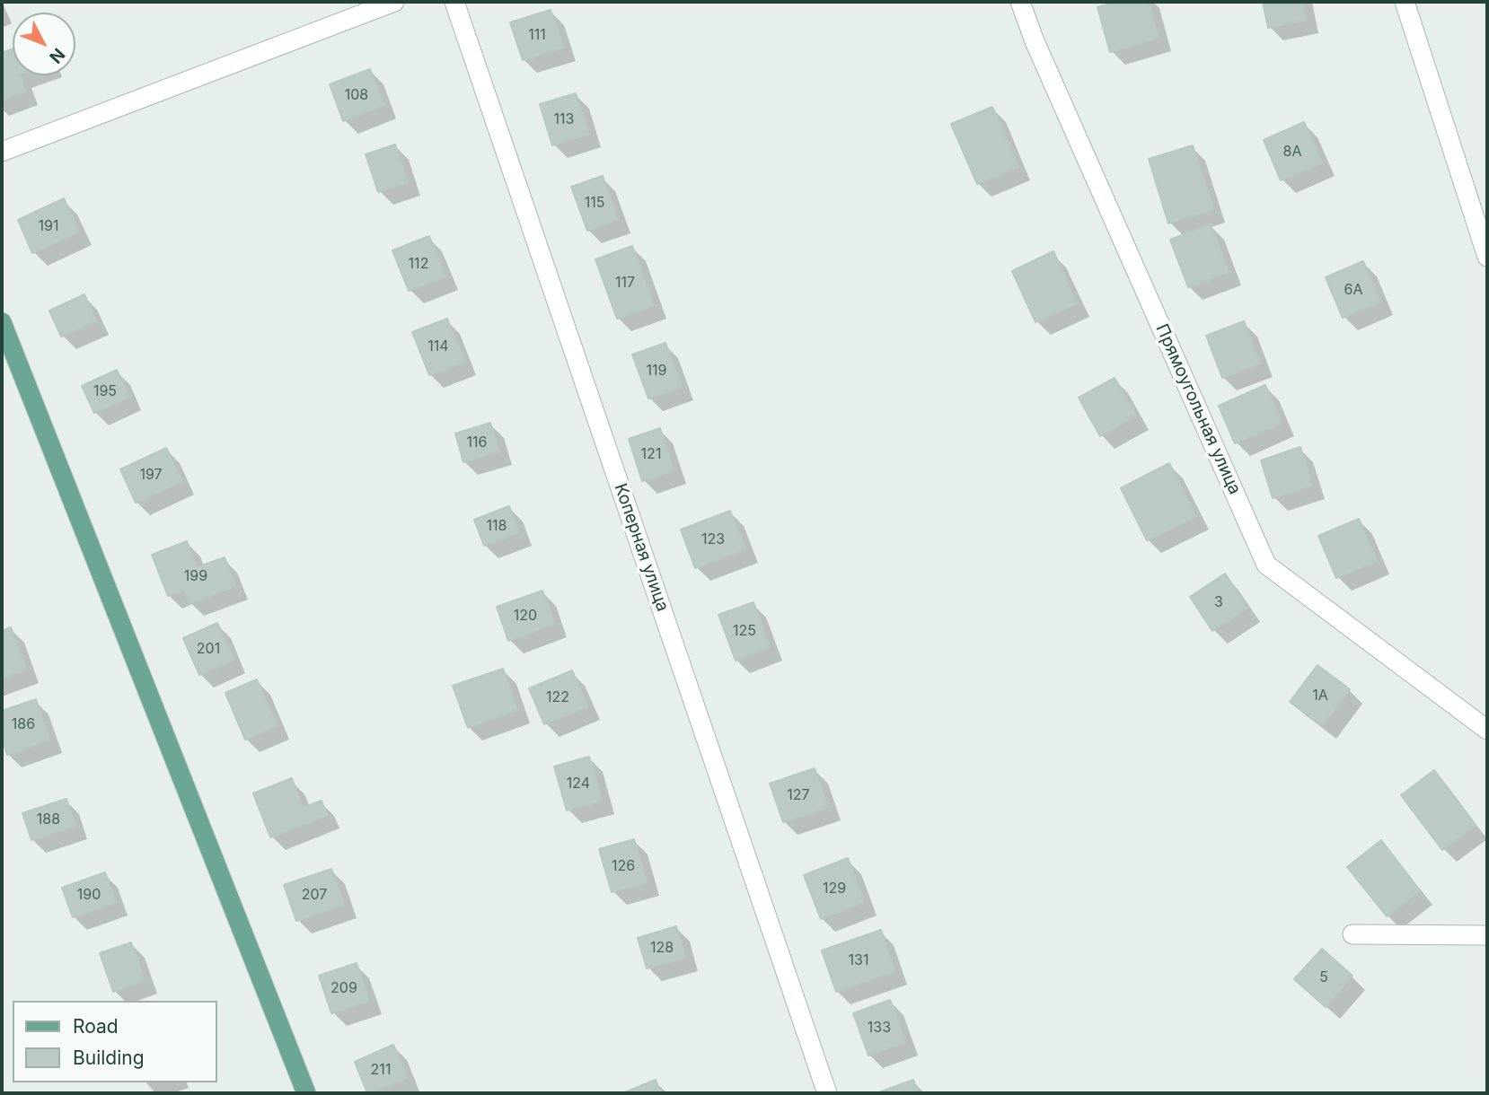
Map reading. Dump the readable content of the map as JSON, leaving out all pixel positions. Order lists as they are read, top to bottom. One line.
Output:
{"streets":{"street":["Прямоугольная улица","Коперная улица"]},"house_numbers":["111","108","113","8А","115","191","112","117","6А","114","119","195","116","121","197","118","123","199","3","120","125","201","1А","122","186","124","127","188","126","129","190","207","128","131","5","209","133","211"],"legend":["Road","Building"],"north":"bottom right"}
